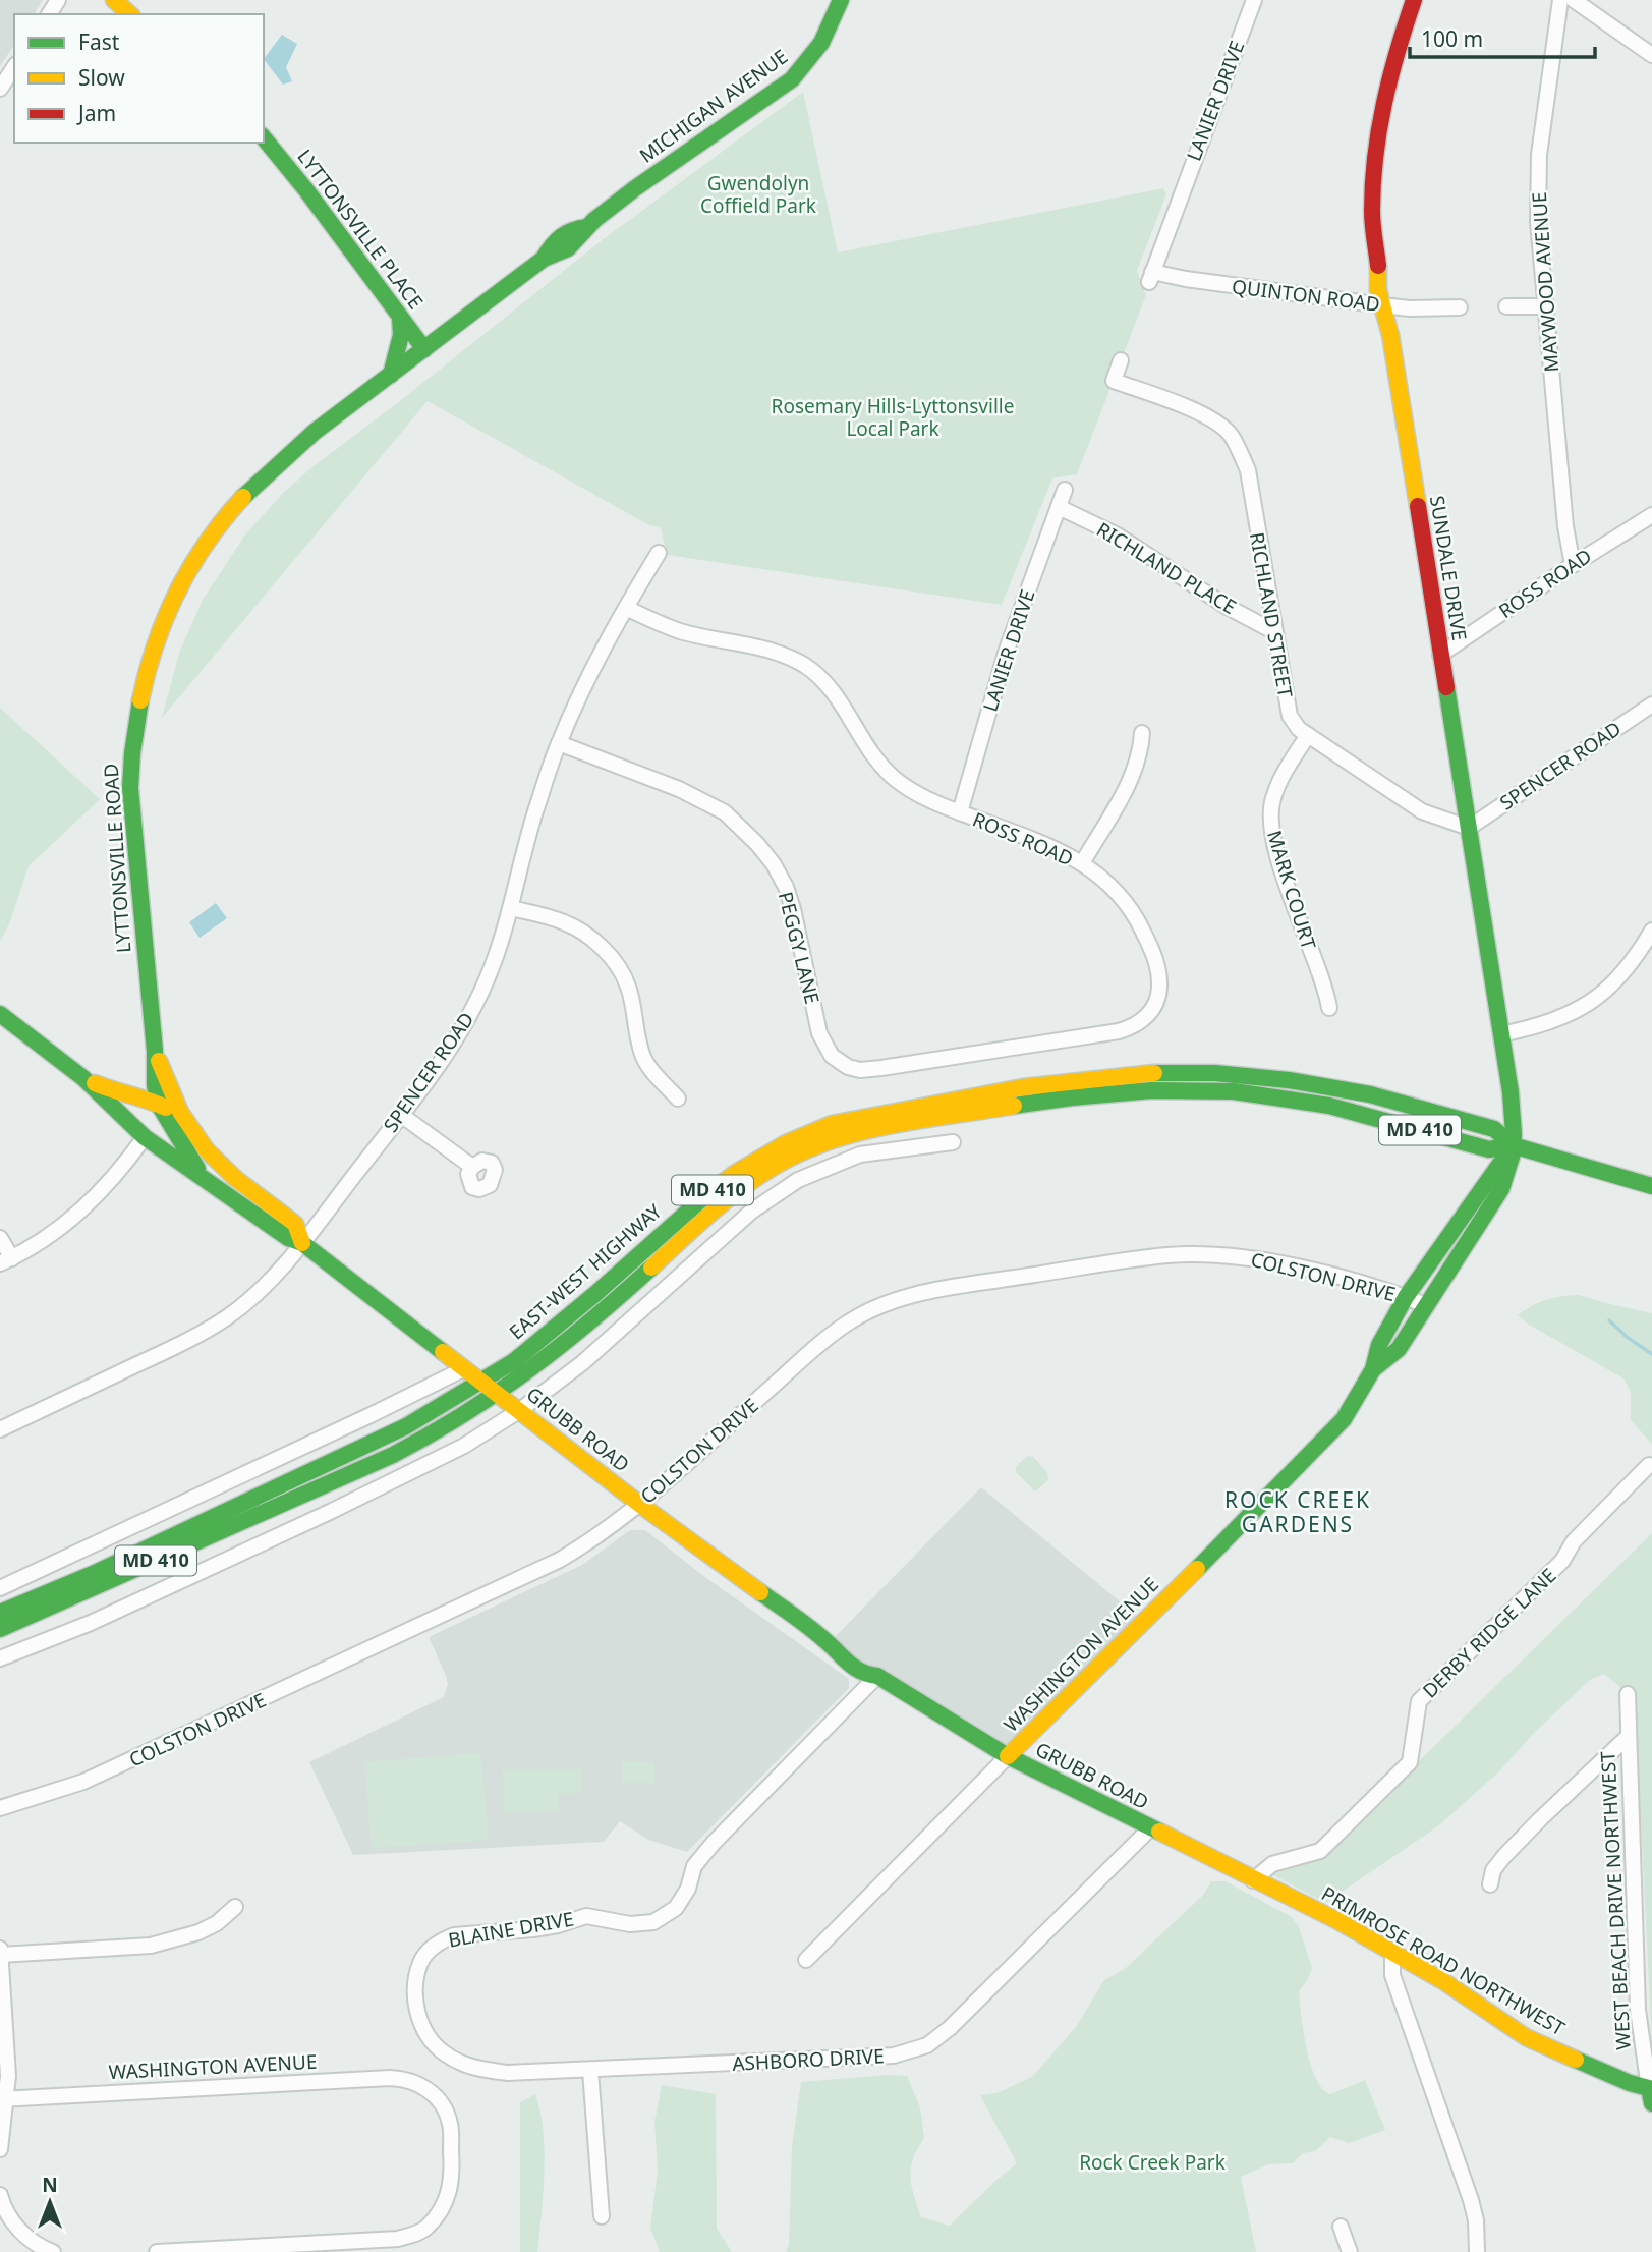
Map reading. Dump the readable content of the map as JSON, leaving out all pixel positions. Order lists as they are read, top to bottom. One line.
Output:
{"streets":{"street":["LANIER DRIVE","MICHIGAN AVENUE","LYTTONSVILLE PLACE","MAYWOOD AVENUE","QUINTON ROAD","RICHLAND PLACE","SUNDALE DRIVE","ROSS ROAD","RICHLAND STREET","SPENCER ROAD","LYTTONSVILLE ROAD","MARK COURT","PEGGY LANE","MD 410","EAST-WEST HIGHWAY","COLSTON DRIVE","GRUBB ROAD","DERBY RIDGE LANE","WASHINGTON AVENUE","WEST BEACH DRIVE NORTHWEST","BLAINE DRIVE","PRIMROSE ROAD NORTHWEST","ASHBORO DRIVE"]},"crossings":[["LANIER DRIVE","QUINTON ROAD"],["LANIER DRIVE","RICHLAND PLACE"],["LANIER DRIVE","ROSS ROAD"],["MICHIGAN AVENUE","LYTTONSVILLE PLACE"],["MICHIGAN AVENUE","LYTTONSVILLE ROAD"],["LYTTONSVILLE PLACE","LYTTONSVILLE ROAD"],["MAYWOOD AVENUE","ROSS ROAD"],["QUINTON ROAD","SUNDALE DRIVE"],["RICHLAND PLACE","RICHLAND STREET"],["SUNDALE DRIVE","ROSS ROAD"],["SUNDALE DRIVE","RICHLAND STREET"],["SUNDALE DRIVE","SPENCER ROAD"],["SUNDALE DRIVE","EAST-WEST HIGHWAY"],["SUNDALE DRIVE","WASHINGTON AVENUE"],["ROSS ROAD","SPENCER ROAD"],["ROSS ROAD","PEGGY LANE"],["RICHLAND STREET","SPENCER ROAD"],["RICHLAND STREET","MARK COURT"],["SPENCER ROAD","PEGGY LANE"],["SPENCER ROAD","GRUBB ROAD"],["LYTTONSVILLE ROAD","GRUBB ROAD"],["EAST-WEST HIGHWAY","GRUBB ROAD"],["EAST-WEST HIGHWAY","WASHINGTON AVENUE"],["COLSTON DRIVE","GRUBB ROAD"],["COLSTON DRIVE","WASHINGTON AVENUE"],["GRUBB ROAD","DERBY RIDGE LANE"],["GRUBB ROAD","WASHINGTON AVENUE"],["GRUBB ROAD","BLAINE DRIVE"],["GRUBB ROAD","PRIMROSE ROAD NORTHWEST"],["GRUBB ROAD","ASHBORO DRIVE"],["WEST BEACH DRIVE NORTHWEST","PRIMROSE ROAD NORTHWEST"],["BLAINE DRIVE","ASHBORO DRIVE"]],"districts":["ROCK CREEK GARDENS"],"parks":["Gwendolyn Coffield Park","Rosemary Hills-Lyttonsville Local Park","Rock Creek Park"],"legend":["Fast","Slow","Jam"],"scale_bar":"100 m","north":"top"}
